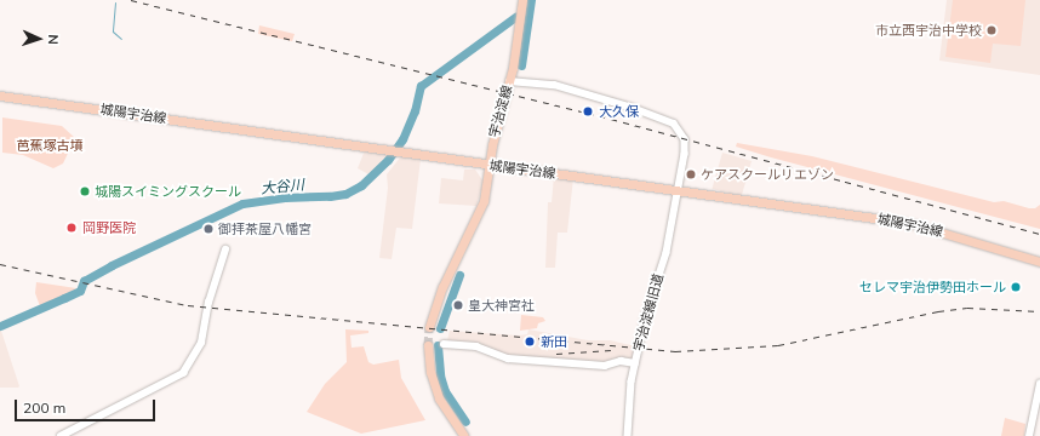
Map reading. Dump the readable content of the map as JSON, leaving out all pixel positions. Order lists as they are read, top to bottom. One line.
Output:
{"streets":{"main road":["宇治淀線","城陽宇治線"],"street":["宇治淀線旧道"]},"crossings":[["宇治淀線","城陽宇治線"],["宇治淀線","宇治淀線旧道"],["城陽宇治線","宇治淀線旧道"]],"water":["大谷川"],"parks":["芭蕉塚古墳"],"places":["市立西宇治中学校","大久保","ケアスクールリエゾン","城陽スイミングスクール","岡野医院","御拝茶屋八幡宮","セレマ宇治伊勢田ホール","皇大神宮社","新田"],"scale_bar":"200 m","north":"right"}
